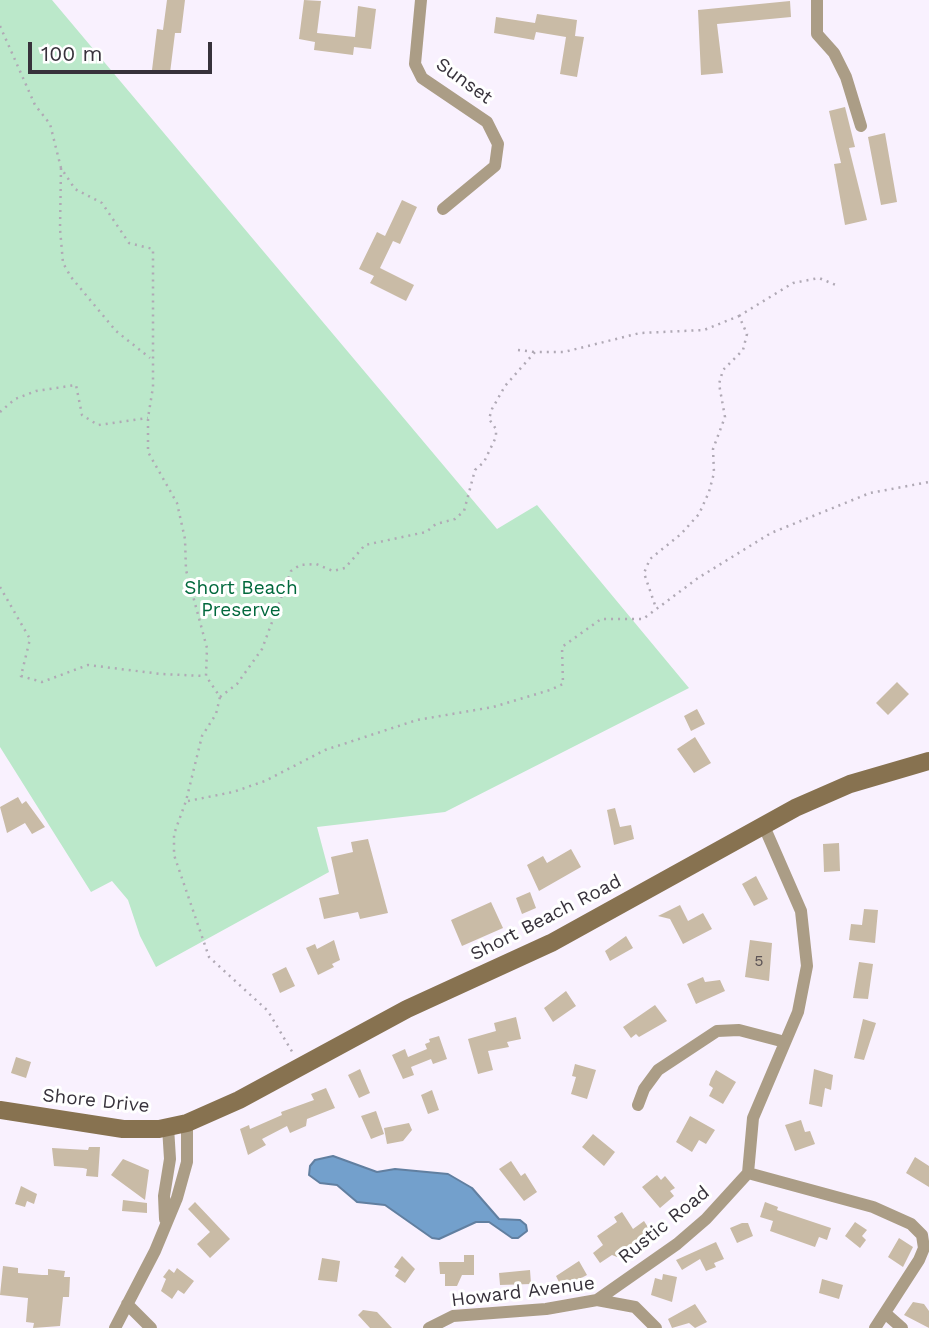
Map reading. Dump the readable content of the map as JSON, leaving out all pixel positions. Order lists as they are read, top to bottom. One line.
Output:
{"streets":{"main road":["Short Beach Road","Shore Drive"],"street":["Sunset","Rustic Road","Howard Avenue"]},"crossings":[["Short Beach Road","Shore Drive"],["Rustic Road","Howard Avenue"]],"parks":["Short Beach Preserve"],"house_numbers":["5"],"scale_bar":"100 m"}
